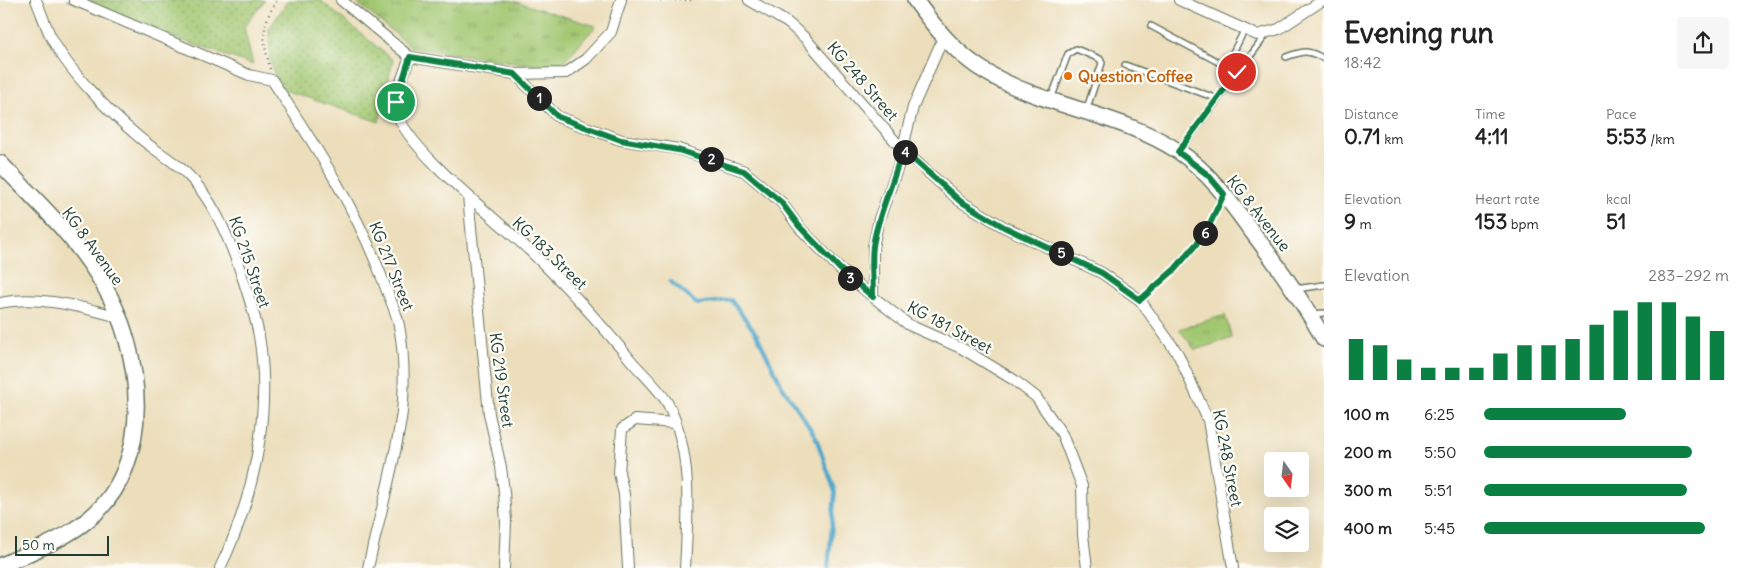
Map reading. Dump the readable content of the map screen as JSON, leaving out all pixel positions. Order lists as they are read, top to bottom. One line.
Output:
{"streets":{"street":["KG 248 Street","KG 8 Avenue","KG 183 Street","KG 215 Street","KG 217 Street","KG 181 Street","KG 219 Street"]},"crossings":[["KG 183 Street","KG 219 Street"]],"places":["Question Coffee"],"scale_bar":"50 m","north":"bottom","page":{"heading":["Evening run","18:42"],"stats":[["Distance","0.71 km"],["Time","4:11"],["Pace","5:53 /km"],["Elevation","9 m"],["Heart rate","153 bpm"],["kcal","51"]],"pins":["1","4","2","6","5","3"],"chart":["Elevation","283–292 m"],"list":[{"name":"100 m","note":"6:25"},{"name":"200 m","note":"5:50"},{"name":"300 m","note":"5:51"},{"name":"400 m","note":"5:45"}],"scale":"50 m"}}
